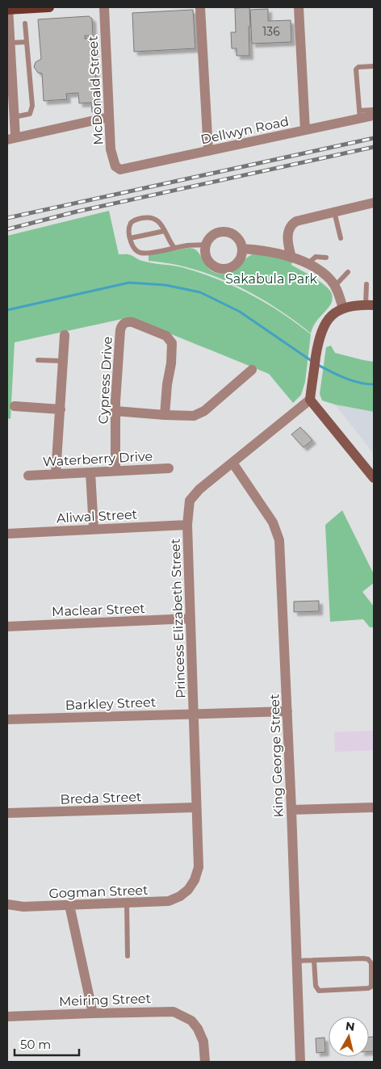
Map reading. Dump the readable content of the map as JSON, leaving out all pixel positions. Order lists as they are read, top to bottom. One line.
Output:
{"streets":{"street":["McDonald Street","Dellwyn Road","Cypress Drive","Waterberry Drive","Aliwal Street","Maclear Street","Princess Elizabeth Street","Barkley Street","King George Street","Breda Street","Gogman Street","Meiring Street"]},"crossings":[["McDonald Street","Dellwyn Road"],["Cypress Drive","Waterberry Drive"],["Aliwal Street","Princess Elizabeth Street"],["Maclear Street","Princess Elizabeth Street"],["Princess Elizabeth Street","Barkley Street"],["Princess Elizabeth Street","King George Street"],["Princess Elizabeth Street","Breda Street"],["Princess Elizabeth Street","Gogman Street"],["Barkley Street","King George Street"]],"parks":["Sakabula Park"],"house_numbers":["136"],"scale_bar":"50 m","north":"top"}
